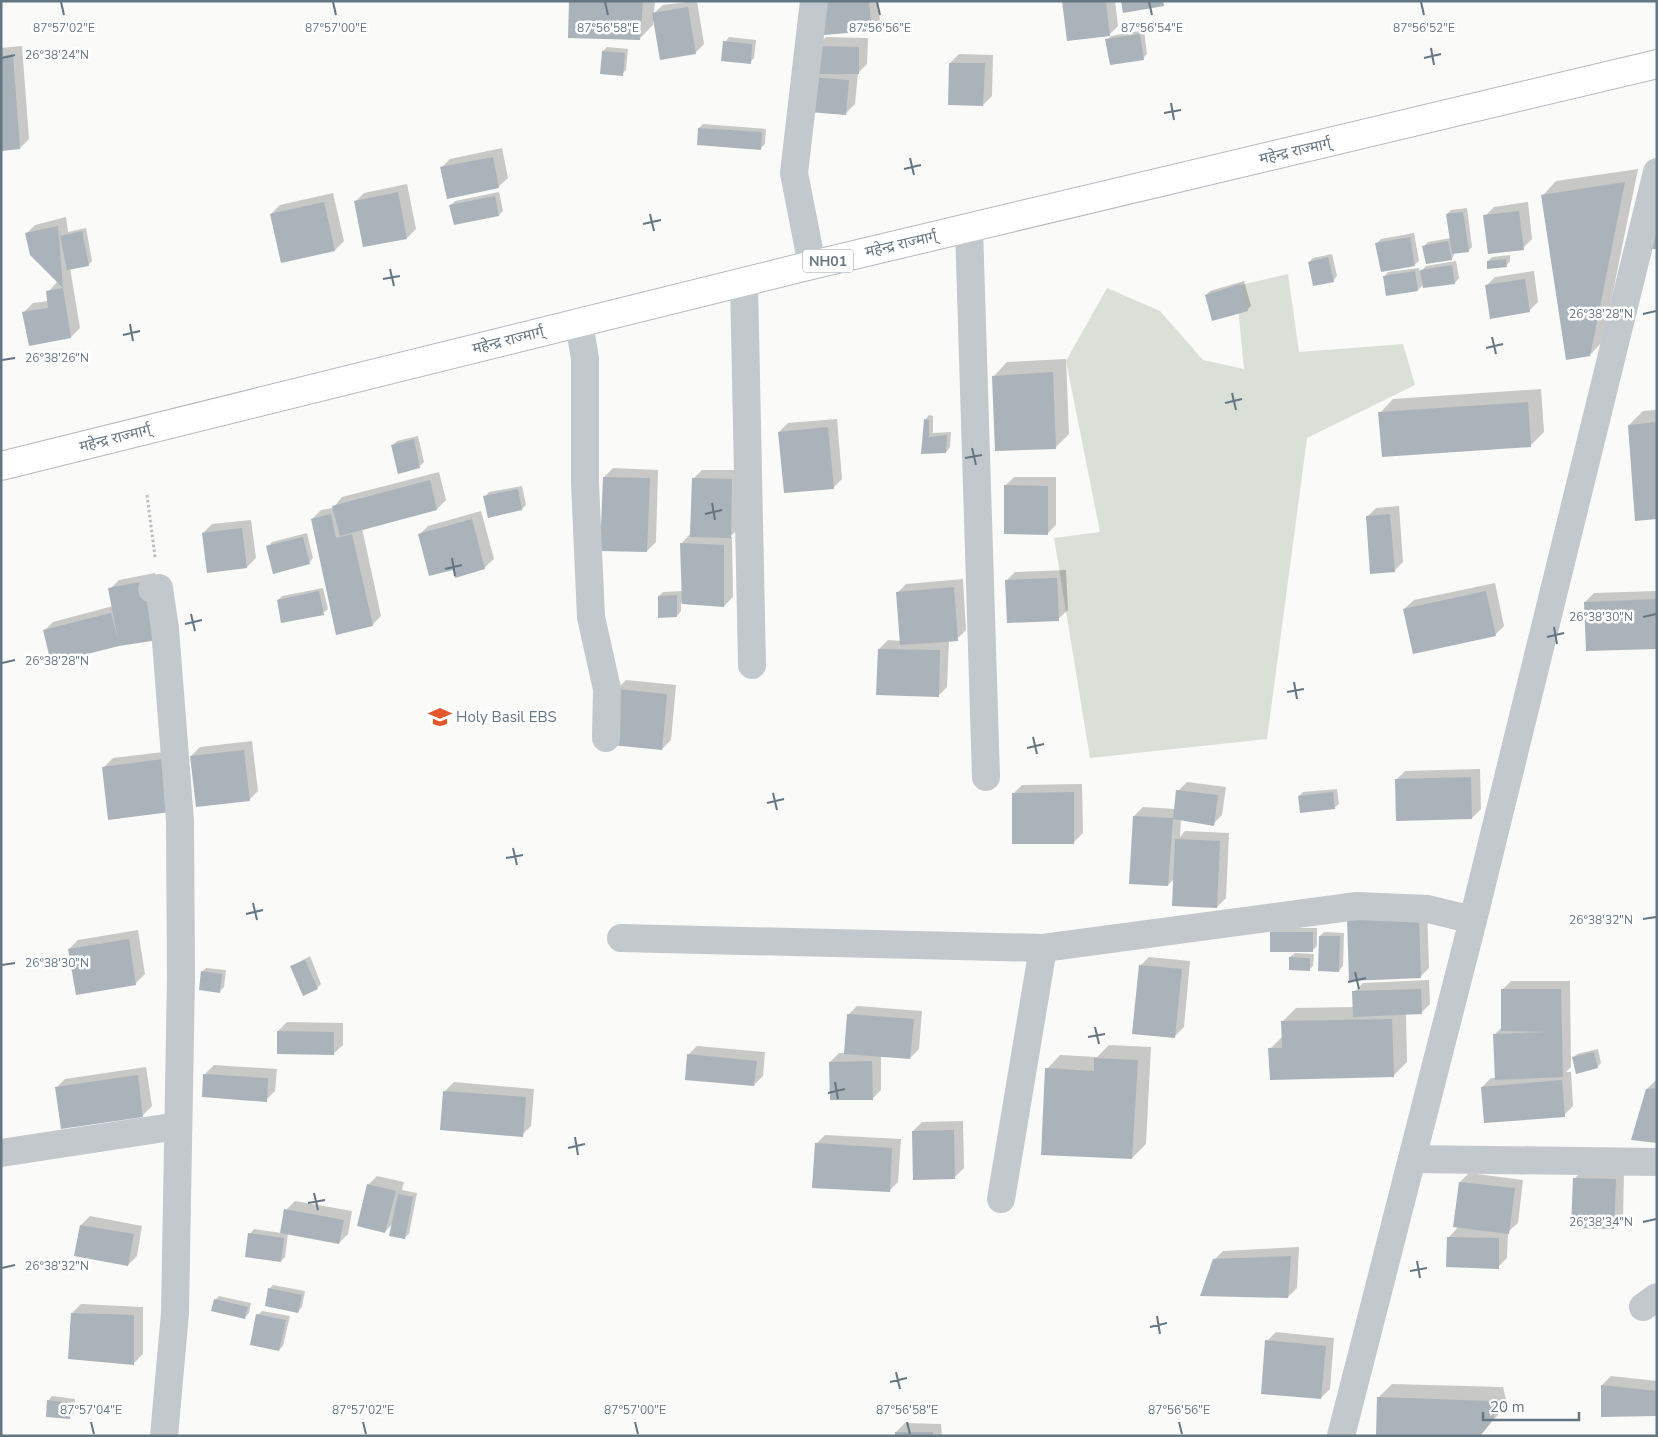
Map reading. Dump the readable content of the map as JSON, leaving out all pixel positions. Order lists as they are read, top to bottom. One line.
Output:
{"streets":{"highway":["महेन्द्र राज्मार्ग्","NH01"]},"places":{"school or university":["Holy Basil EBS"]},"scale_bar":"20 m","coordinates":["87°57'02\"E","87°57'00\"E","87°56'58\"E","87°56'56\"E","87°56'54\"E","87°56'52\"E","26°38'24\"N","26°38'28\"N","26°38'26\"N","26°38'30\"N","26°38'32\"N","26°38'34\"N","87°57'04\"E"]}
